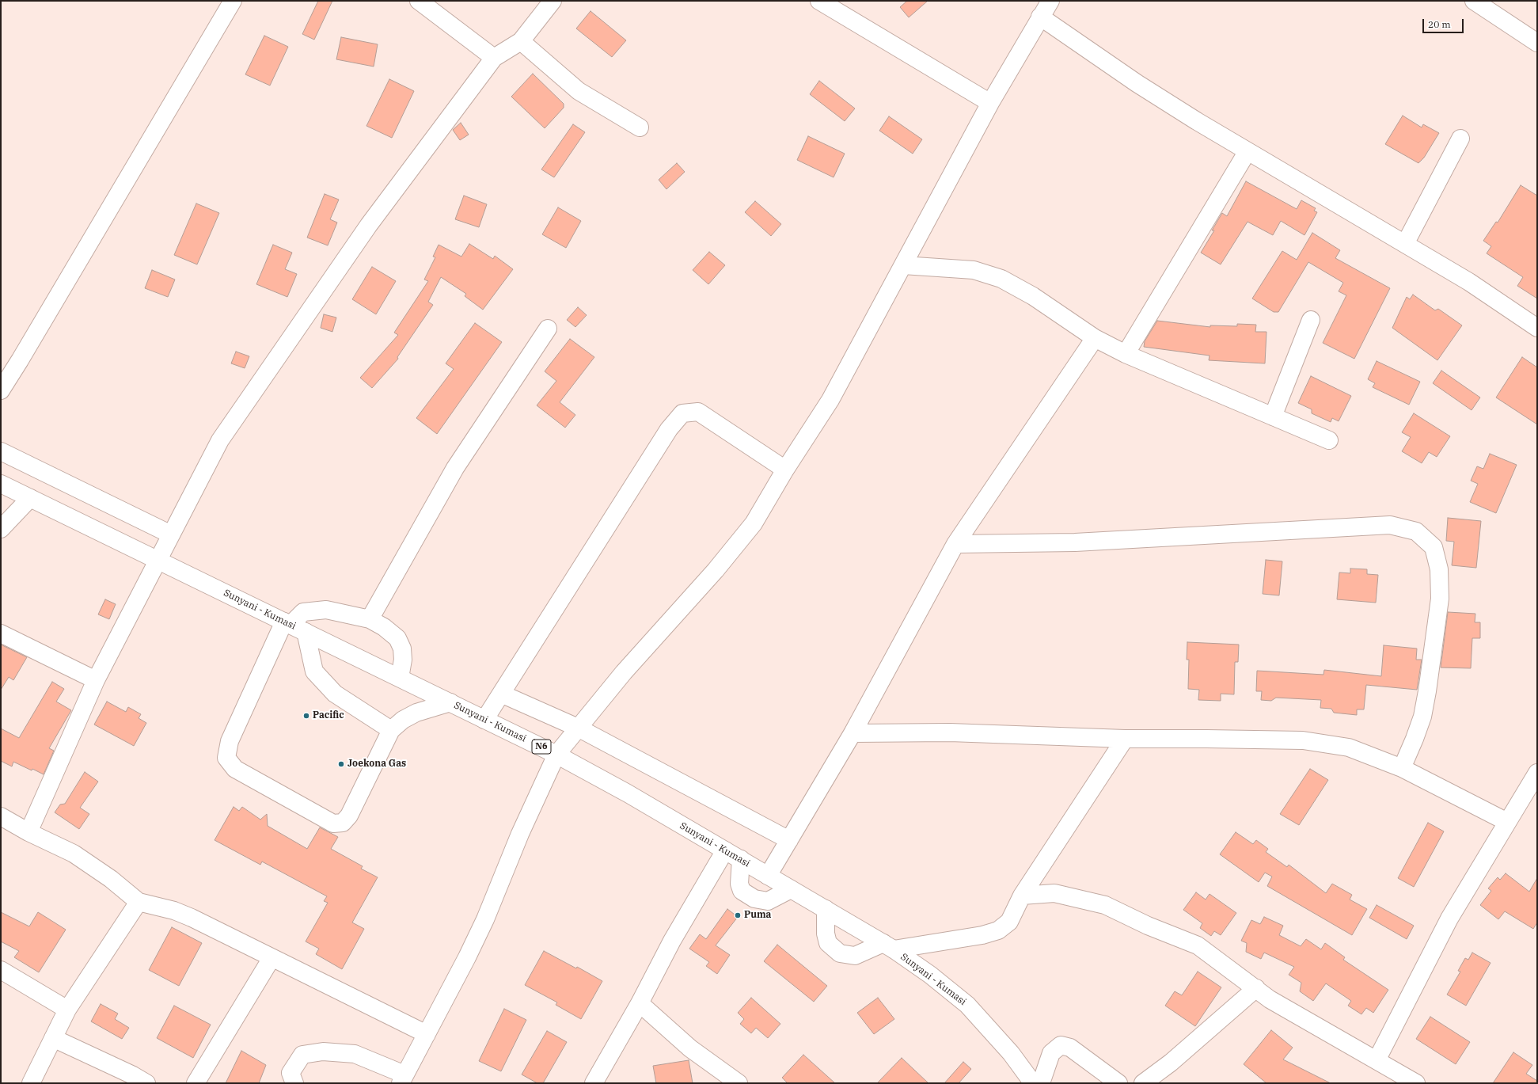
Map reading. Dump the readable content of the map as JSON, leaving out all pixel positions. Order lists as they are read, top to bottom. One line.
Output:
{"streets":{"street":["Sunyani - Kumasi","N6"]},"places":["Pacific","Joekona Gas","Puma"],"scale_bar":"20 m"}
